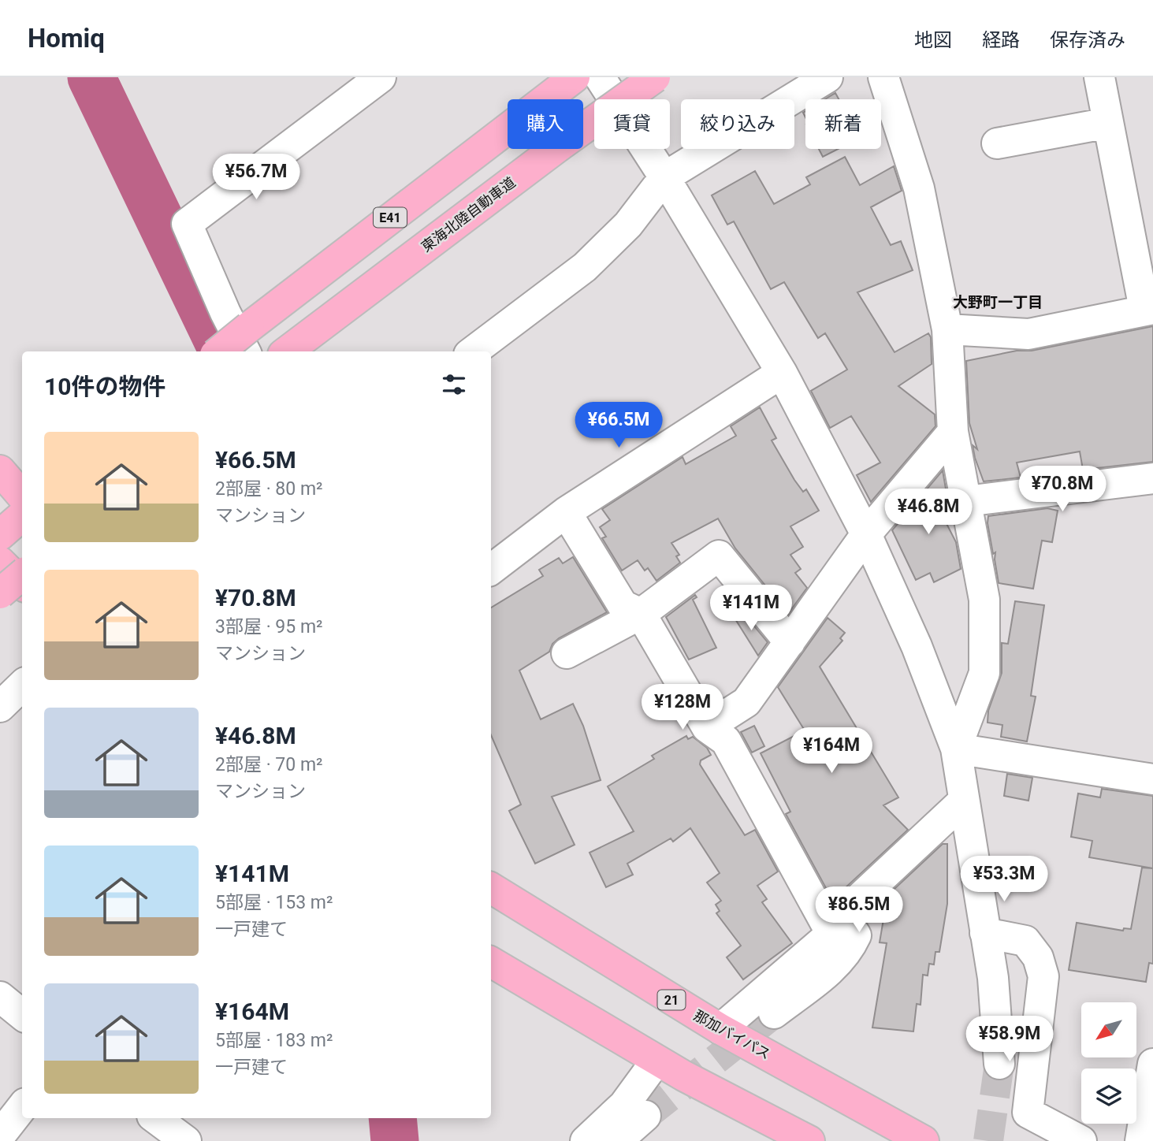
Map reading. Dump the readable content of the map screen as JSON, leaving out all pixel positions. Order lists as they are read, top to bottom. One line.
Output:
{"streets":{"highway":["東海北陸自動車道","E41","21","那加バイパス"]},"districts":["大野町一丁目"],"north":"bottom left","page":{"header":"Homiq","nav":["地図","経路","保存済み"],"chip":["購入","賃貸","絞り込み","新着"],"price":["¥56.7M","¥66.5M","¥70.8M","¥46.8M","¥141M","¥128M","¥164M","¥53.3M","¥86.5M","¥58.9M"],"heading":"10件の物件","list":[{"name":"¥66.5M","note":"2部屋 · 80 m² · マンション"},{"name":"¥70.8M","note":"3部屋 · 95 m² · マンション"},{"name":"¥46.8M","note":"2部屋 · 70 m² · マンション"},{"name":"¥141M","note":"5部屋 · 153 m² · 一戸建て"},{"name":"¥164M","note":"5部屋 · 183 m² · 一戸建て"}]}}
